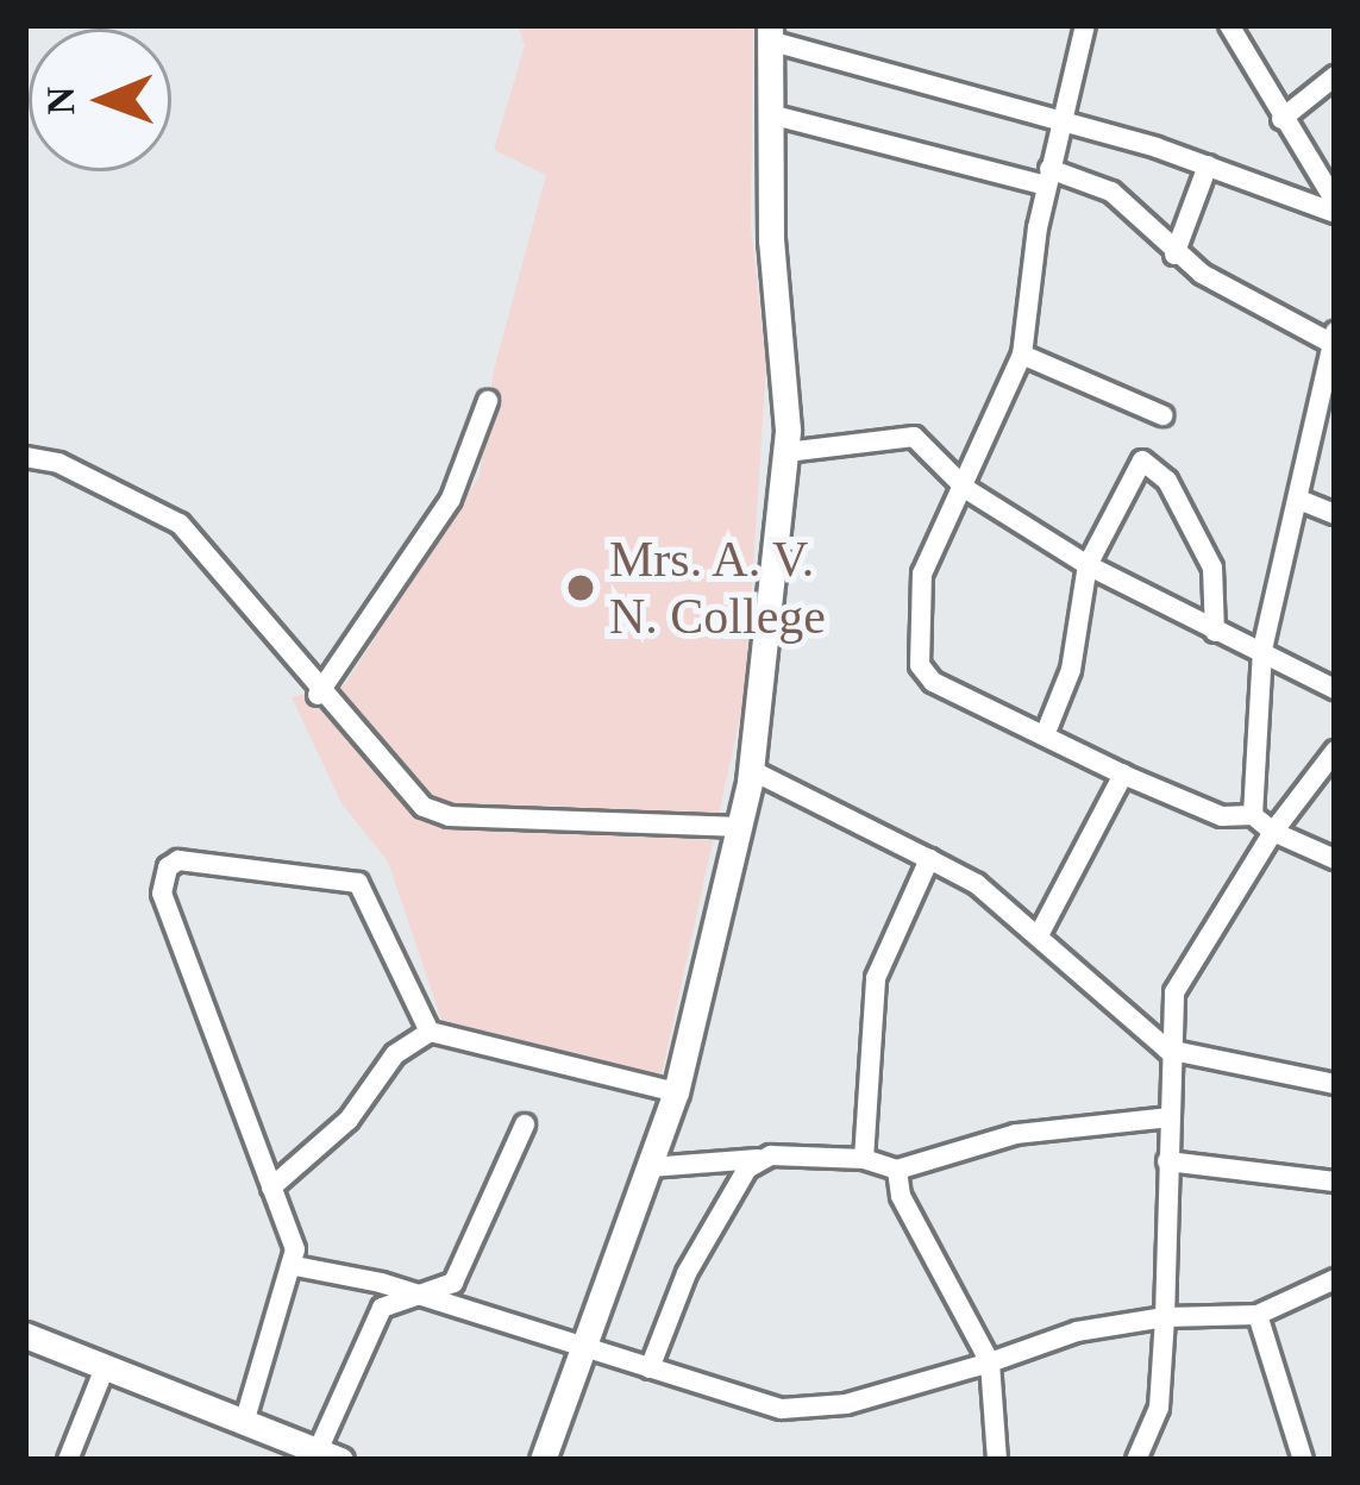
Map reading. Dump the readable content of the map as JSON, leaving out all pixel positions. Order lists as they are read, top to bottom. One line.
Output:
{"places":["Mrs. A. V. N. College"],"north":"left"}
